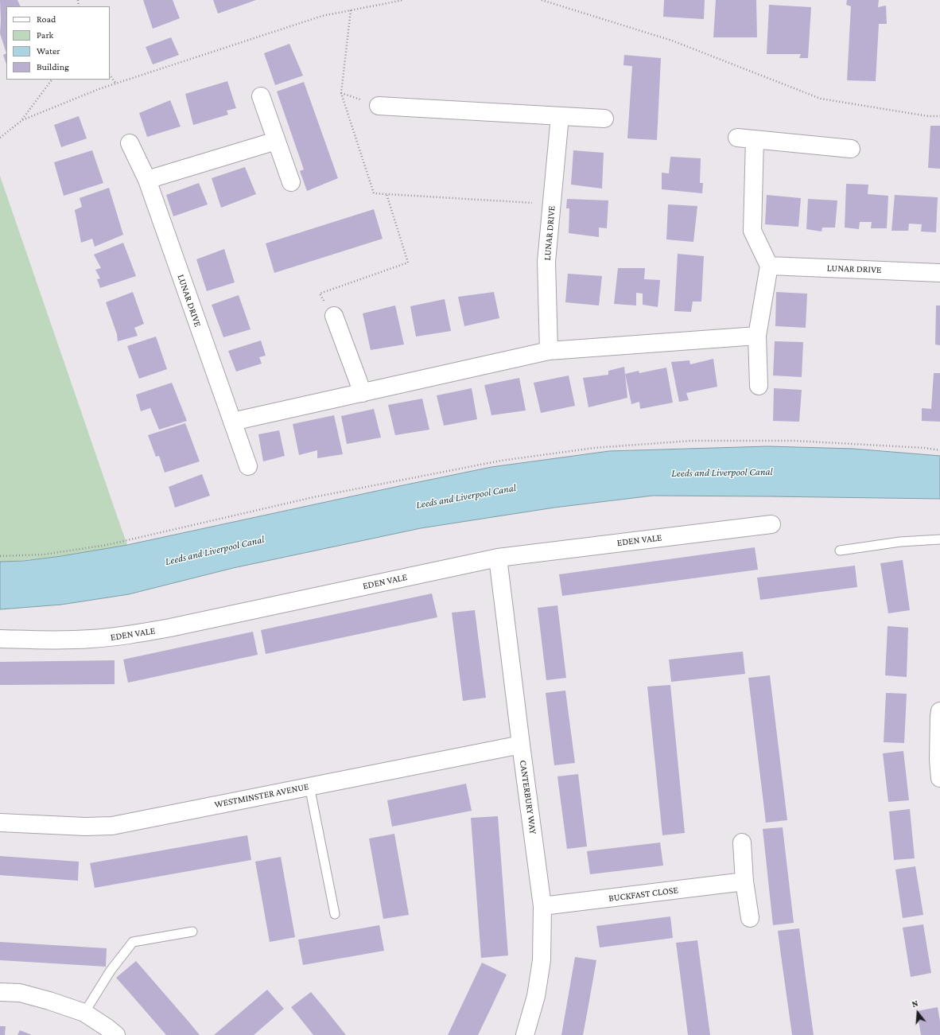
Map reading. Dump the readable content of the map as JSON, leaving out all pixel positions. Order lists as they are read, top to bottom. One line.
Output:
{"streets":{"street":["LUNAR DRIVE","EDEN VALE","WESTMINSTER AVENUE","CANTERBURY WAY","BUCKFAST CLOSE"]},"crossings":[["EDEN VALE","CANTERBURY WAY"],["WESTMINSTER AVENUE","CANTERBURY WAY"],["CANTERBURY WAY","BUCKFAST CLOSE"]],"water":["Leeds and Liverpool Canal"],"legend":["Road","Park","Water","Building"],"north":"top"}
